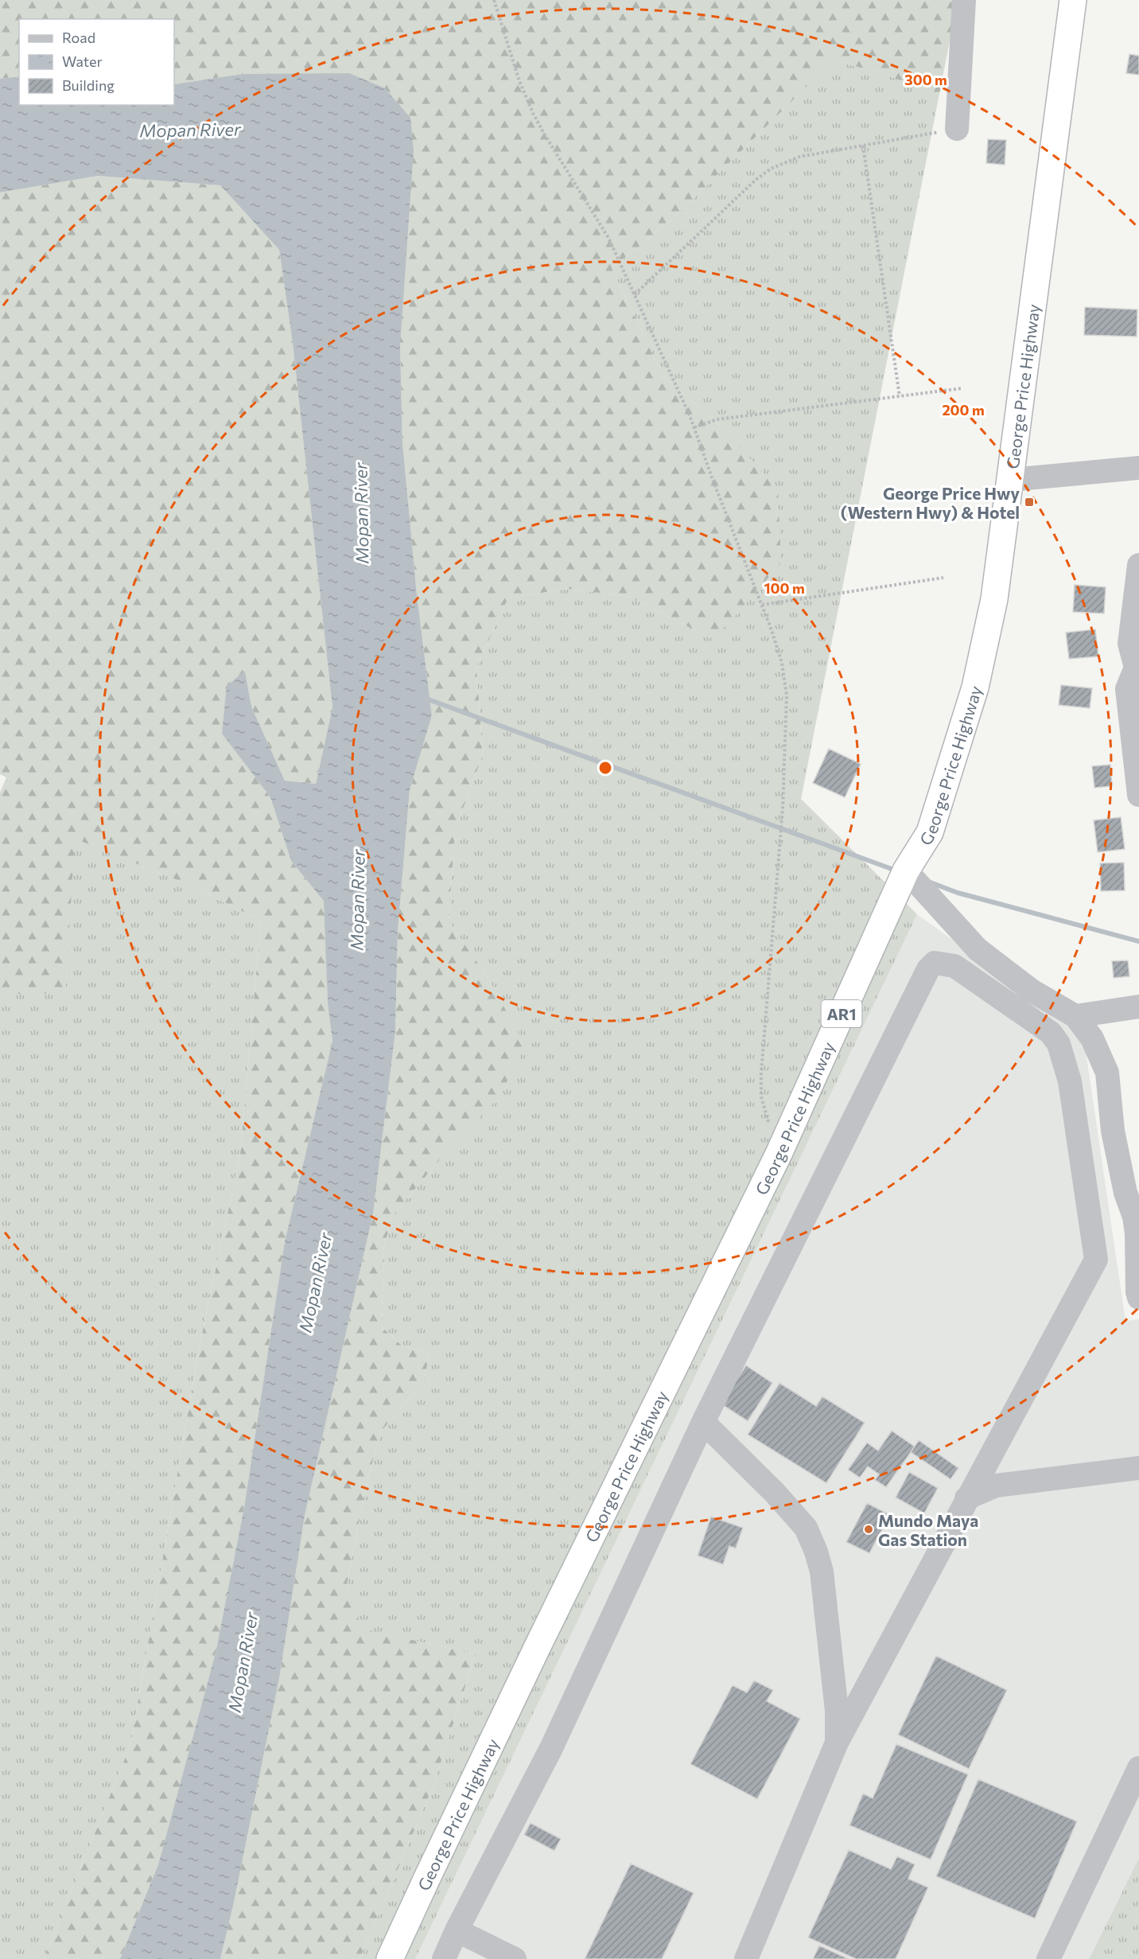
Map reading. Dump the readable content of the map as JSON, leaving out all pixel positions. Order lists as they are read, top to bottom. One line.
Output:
{"streets":{"highway":["George Price Highway","AR1"]},"water":["Mopan River"],"places":{"transit":["George Price Hwy (Western Hwy) & Hotel"],"other":["Mundo Maya Gas Station"]},"legend":["Road","Water","Building"],"rings":["300 m","200 m","100 m"]}
